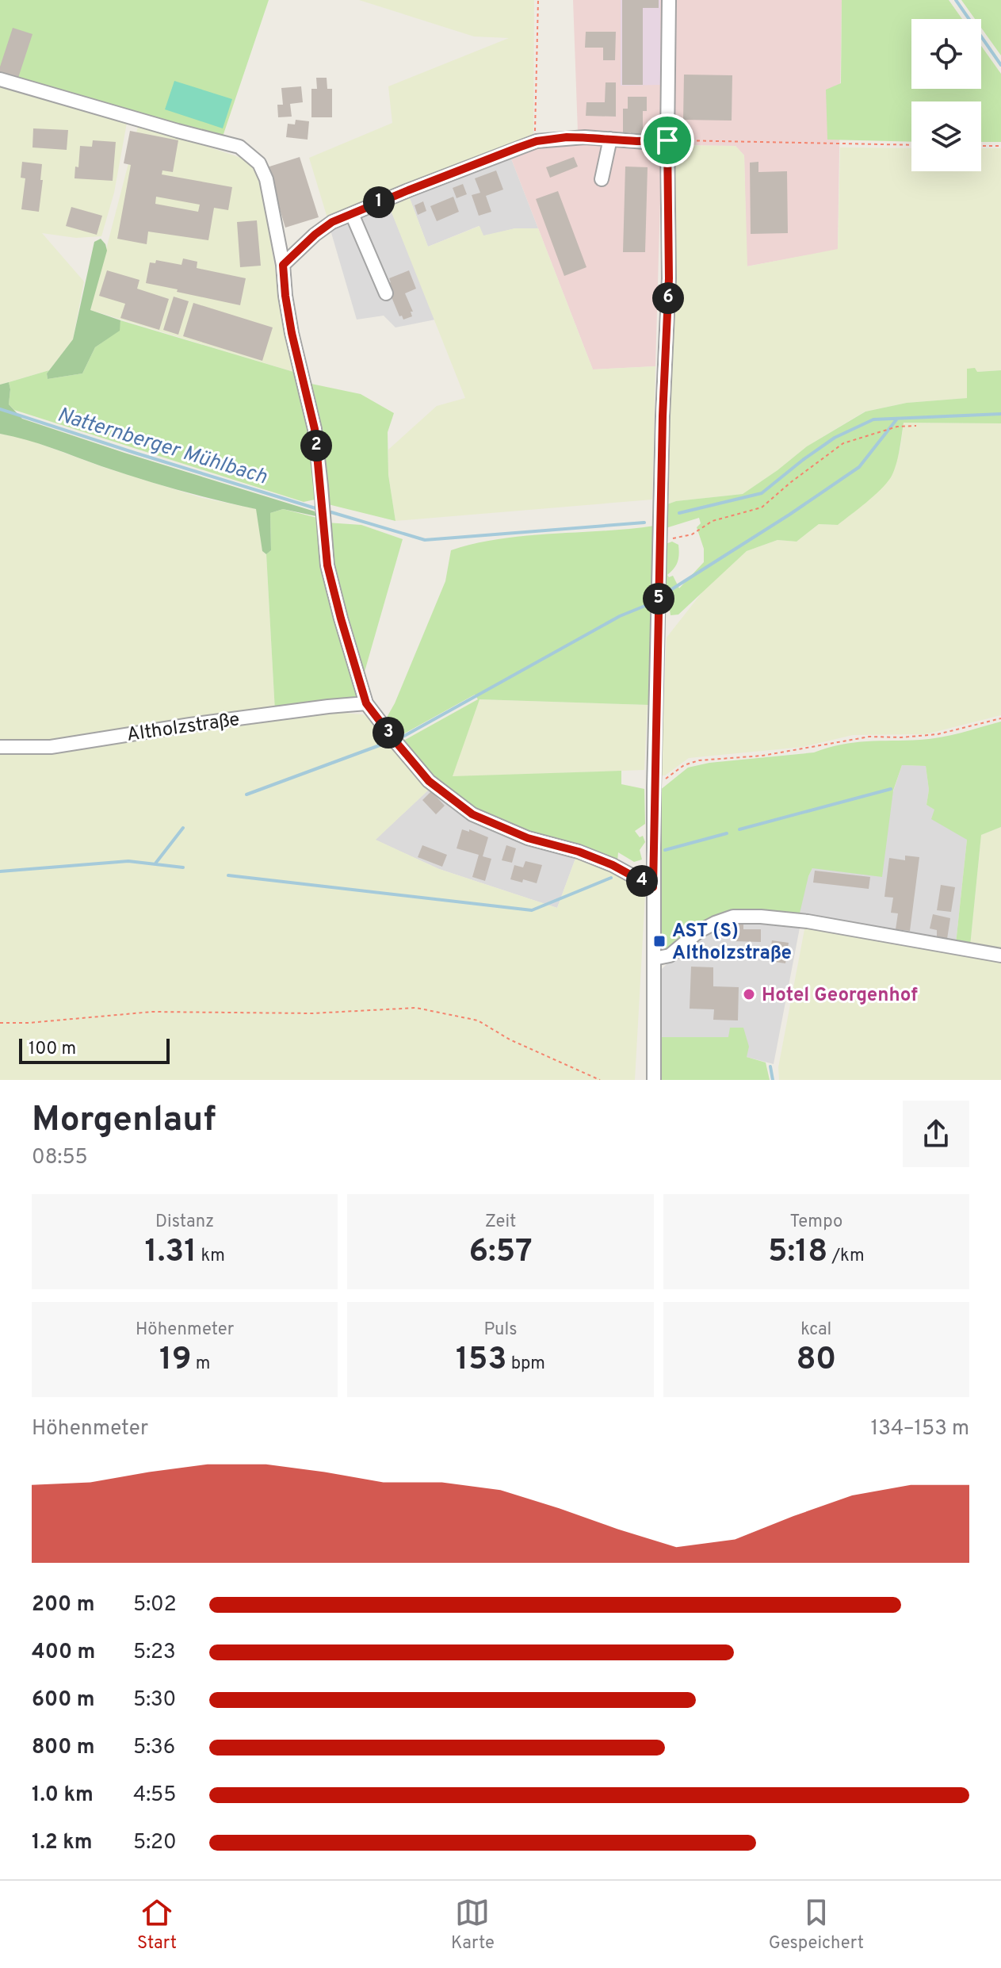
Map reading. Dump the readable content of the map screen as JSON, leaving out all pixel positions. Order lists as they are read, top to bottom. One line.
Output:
{"streets":{"street":["Altholzstraße"]},"water":["Natternberger Mühlbach"],"places":{"transit":["AST (S) Altholzstraße"],"other":["Hotel Georgenhof"]},"scale_bar":"100 m","page":{"pins":["1","6","2","5","3","4"],"scale":"100 m","heading":["Morgenlauf","08:55"],"stats":[["Distanz","1.31 km"],["Zeit","6:57"],["Tempo","5:18 /km"],["Höhenmeter","19 m"],["Puls","153 bpm"],["kcal","80"]],"chart":["Höhenmeter","134–153 m"],"list":[{"name":"200 m","note":"5:02"},{"name":"400 m","note":"5:23"},{"name":"600 m","note":"5:30"},{"name":"800 m","note":"5:36"},{"name":"1.0 km","note":"4:55"},{"name":"1.2 km","note":"5:20"}],"tabs":["Start","Karte","Gespeichert"]}}
